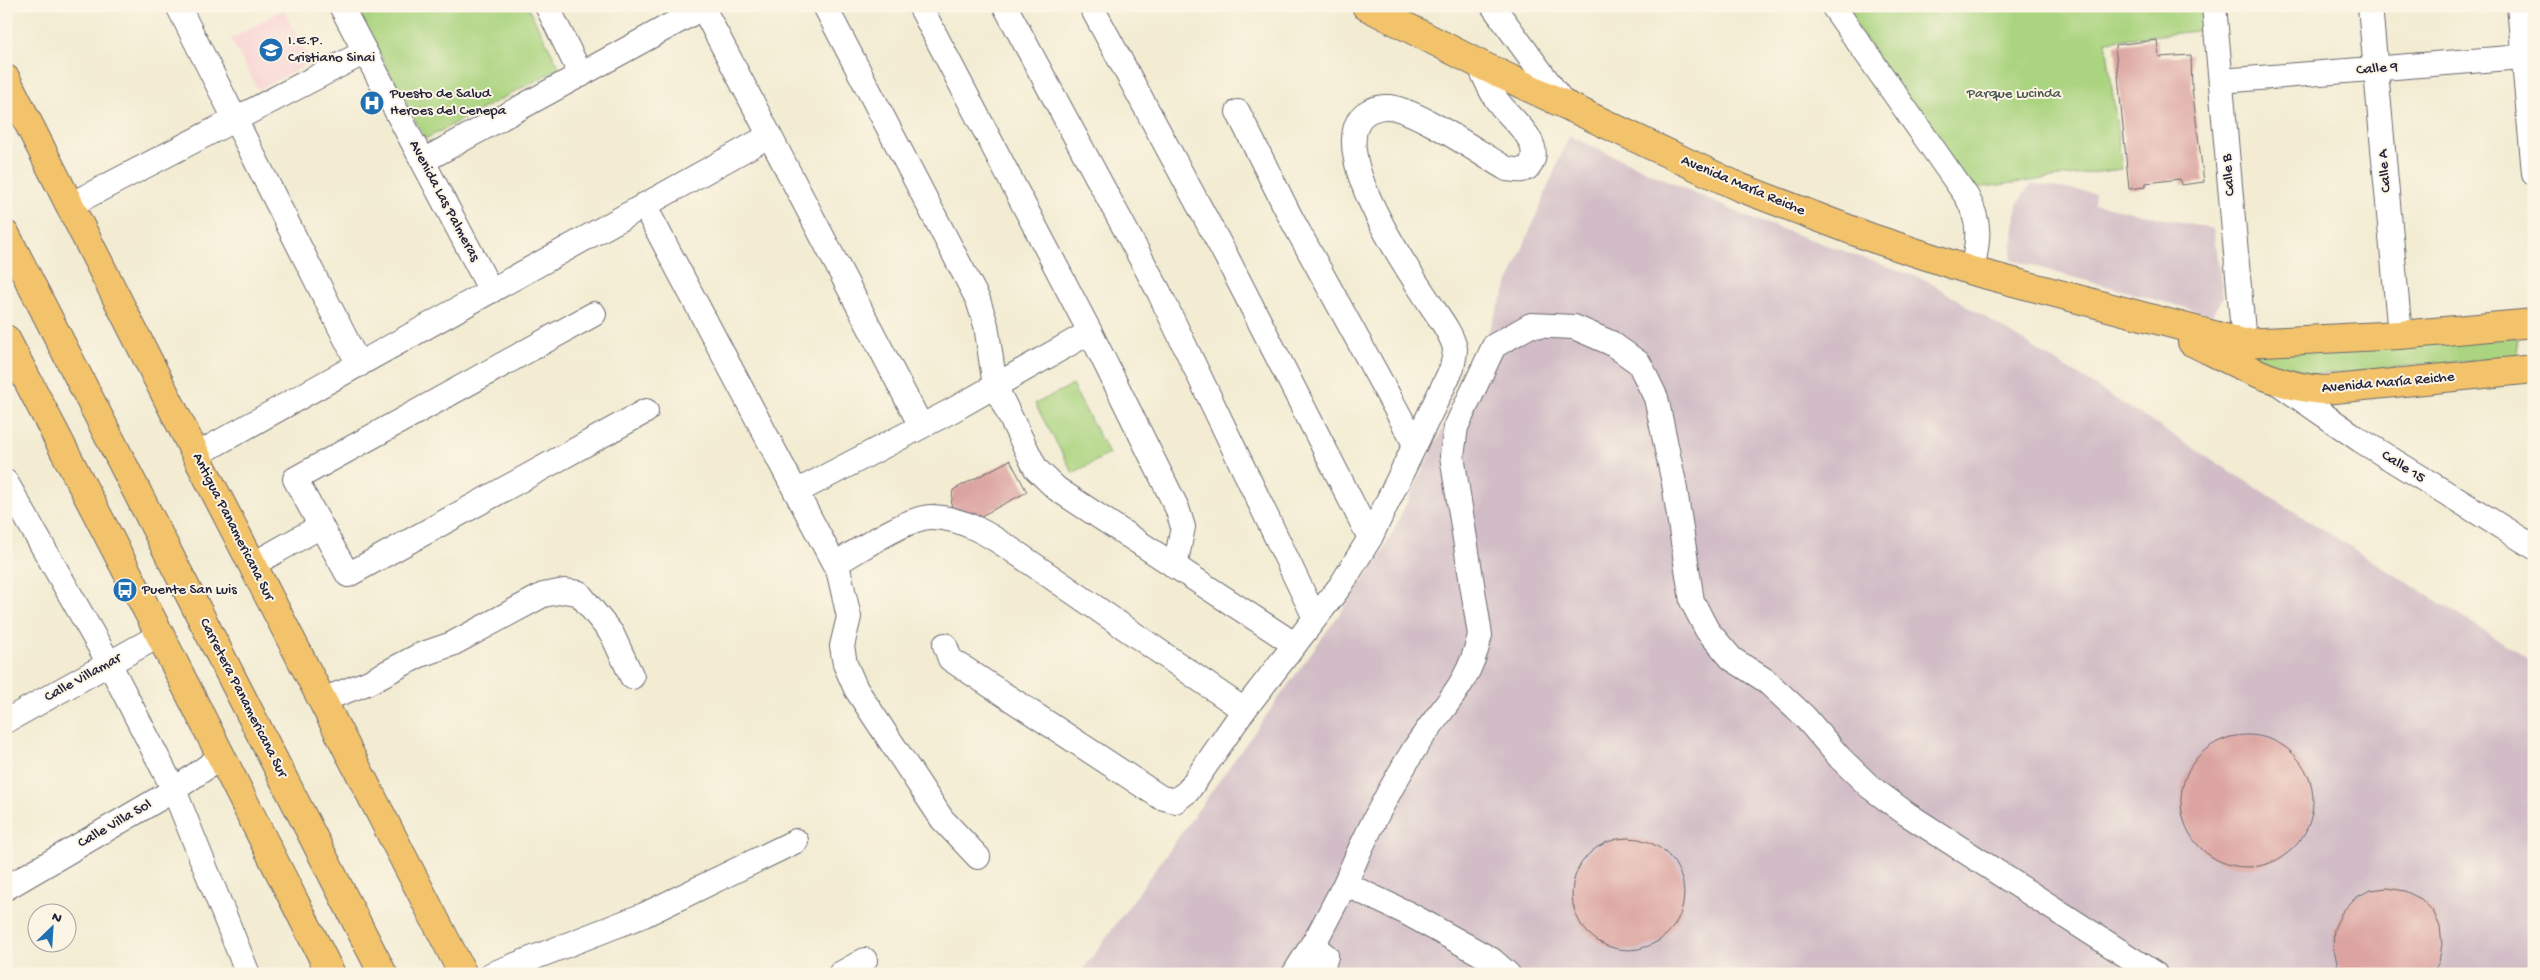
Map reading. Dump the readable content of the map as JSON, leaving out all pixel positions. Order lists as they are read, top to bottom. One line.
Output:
{"streets":{"main road":["Avenida María Reiche","Antigua Panamericana Sur","Carretera Panamericana Sur"],"street":["Calle 9","Calle A","Calle B","Avenida Las Palmeras","Calle 15","Calle Villamar","Calle Villa Sol"]},"crossings":[["Calle 9","Calle A"],["Calle 9","Calle B"],["Calle A","Avenida María Reiche"],["Calle B","Avenida María Reiche"],["Avenida María Reiche","Calle 15"]],"parks":["Parque Lucinda"],"places":{"school or university":["I.E.P. Cristiano Sinai"],"hospital":["Puesto de Salud Heroes del Cenepa"],"bus stop":["Puente San Luis"]},"north":"top right"}
